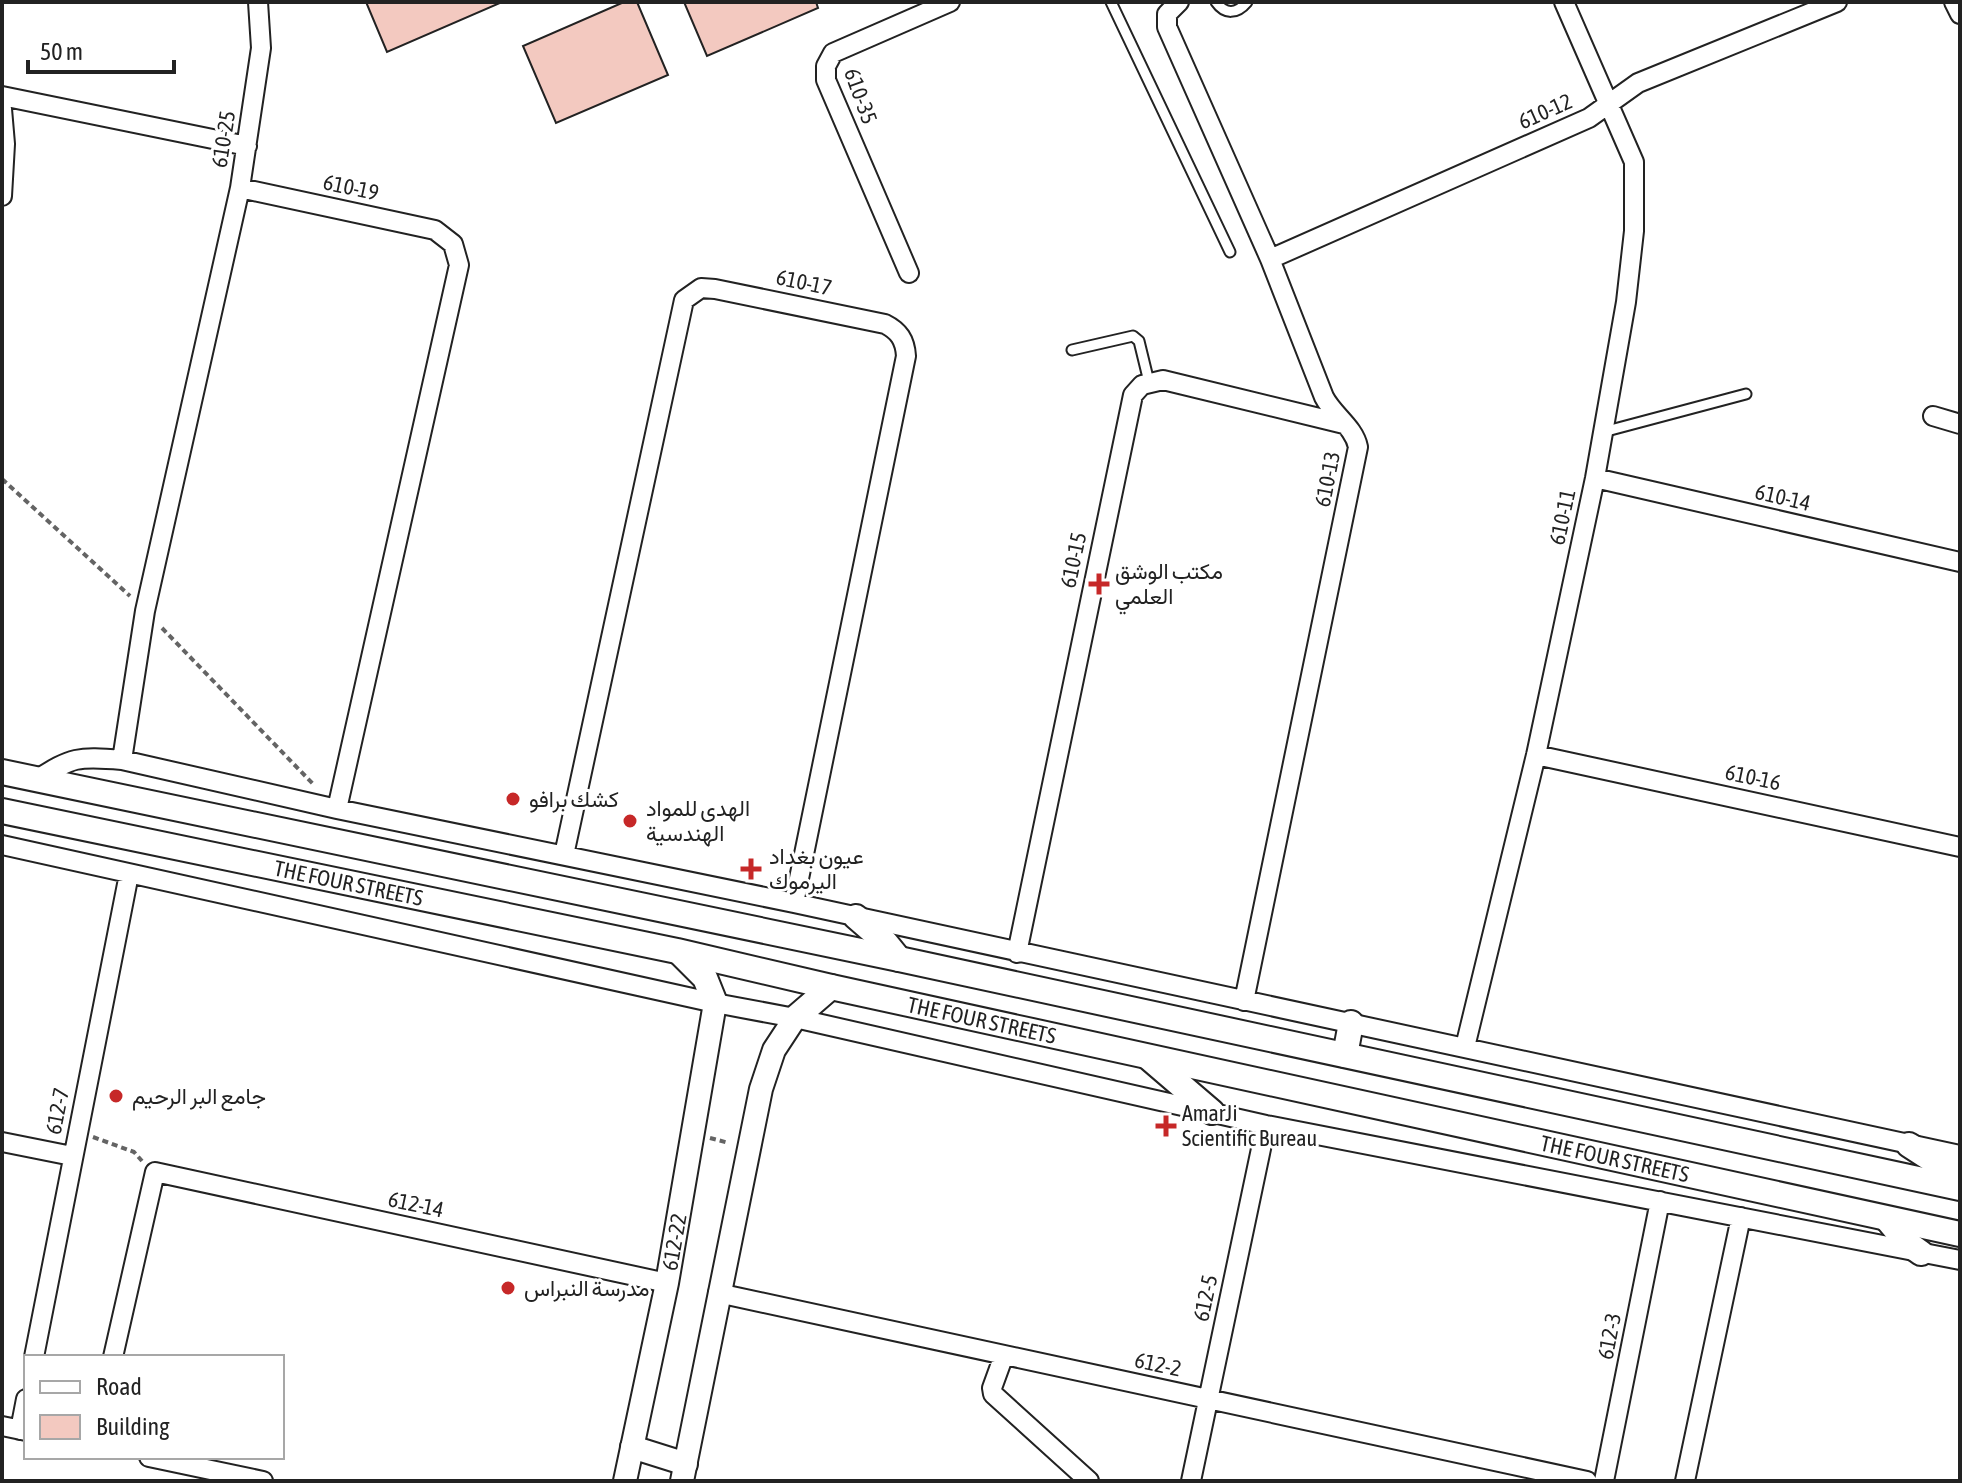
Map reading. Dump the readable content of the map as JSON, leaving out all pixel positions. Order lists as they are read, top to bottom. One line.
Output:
{"streets":{"main road":["THE FOUR STREETS"],"street":["610-35","610-12","610-25","610-19","610-17","610-13","610-14","610-11","610-15","610-16","612-7","612-14","612-22","612-5","612-3","612-2"]},"crossings":[["610-12","610-13"],["610-12","610-11"],["610-25","610-19"],["610-14","610-11"],["610-11","610-16"],["612-14","612-22"],["612-5","612-2"]],"places":{"health":["مكتب الوشق العلمي","عيون بغداد اليرموك","AmarJi Scientific Bureau"],"other":["كشك برافو","الهدى للمواد الهندسية","جامع البر الرحيم","مدرسة النبراس"]},"legend":["Road","Building"],"scale_bar":"50 m"}
